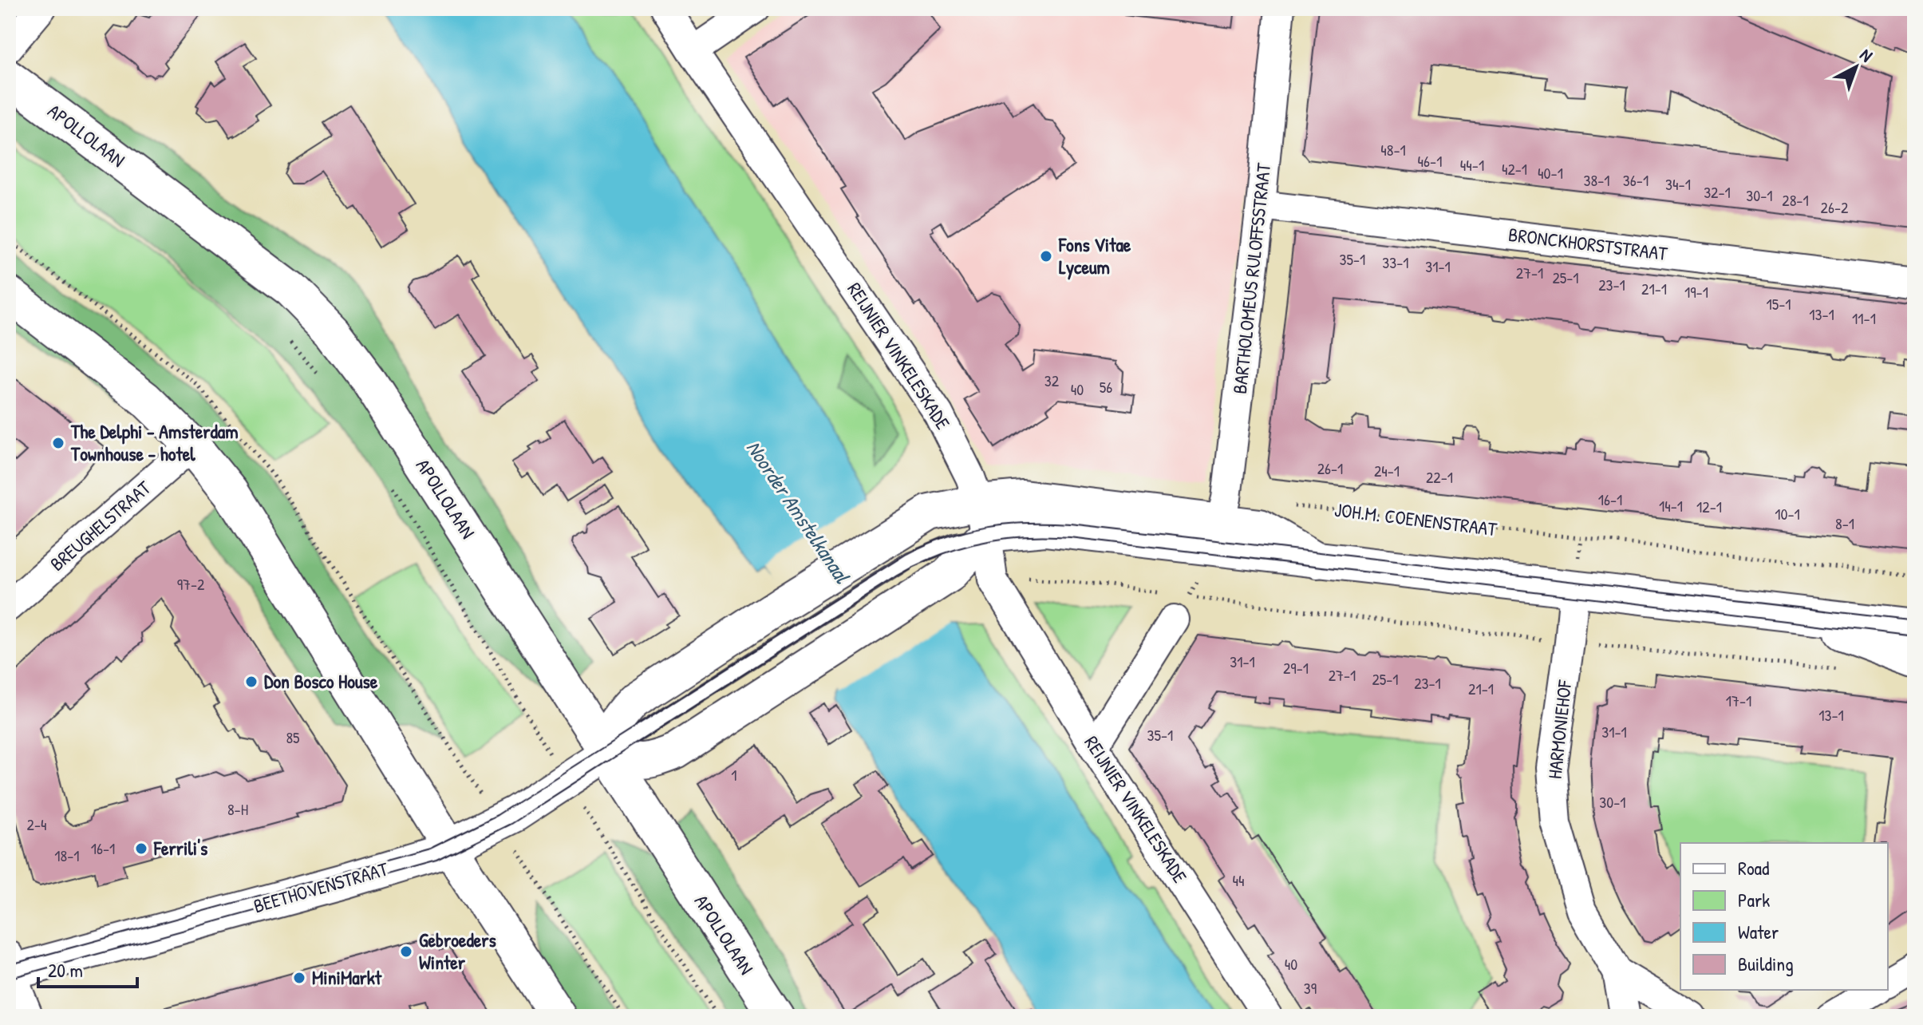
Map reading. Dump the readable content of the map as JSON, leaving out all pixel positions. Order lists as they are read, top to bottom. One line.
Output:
{"streets":{"street":["APOLLOLAAN","BRONCKHORSTSTRAAT","BARTHOLOMEUS RULOFFSSTRAAT","REIJNIER VINKELESKADE","BREUGHELSTRAAT","HARMONIEHOF","BEETHOVENSTRAAT"],"path":["JOH.M. COENENSTRAAT"]},"crossings":[["APOLLOLAAN","BEETHOVENSTRAAT"],["BRONCKHORSTSTRAAT","BARTHOLOMEUS RULOFFSSTRAAT"]],"water":["Noorder Amstelkanaal"],"places":["Fons Vitae Lyceum","The Delphi - Amsterdam Townhouse - hotel","Don Bosco House","Ferrili's","Gebroeders Winter","MiniMarkt"],"house_numbers":["48-1","46-1","44-1","42-1","40-1","38-1","36-1","34-1","32-1","30-1","28-1","26-2","35-1","33-1","31-1","27-1","25-1","23-1","21-1","19-1","15-1","13-1","11-1","32","56","40","26-1","24-1","22-1","16-1","14-1","12-1","10-1","8-1","97-2","31-1","29-1","27-1","25-1","23-1","21-1","17-1","13-1","31-1","35-1","85","1","30-1","8-H","2-4","16-1","18-1","44","40","39"],"legend":["Road","Park","Water","Building"],"scale_bar":"20 m","north":"top right"}
